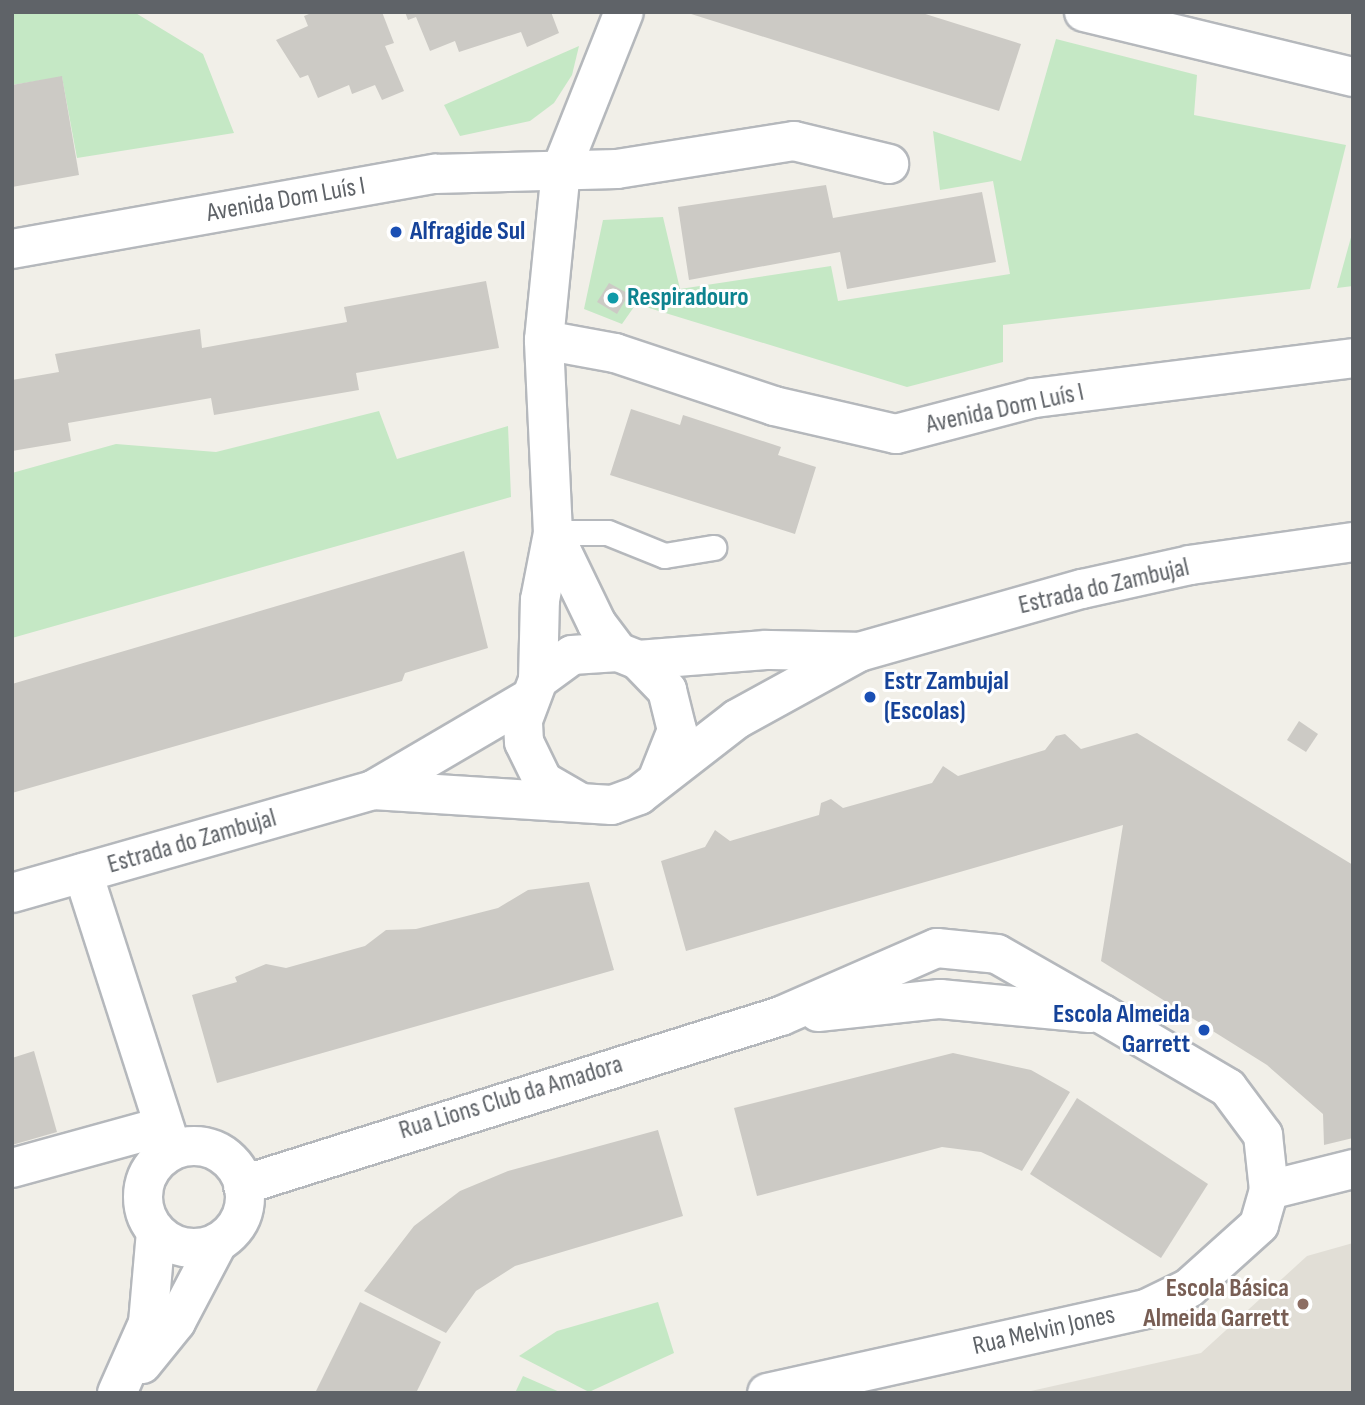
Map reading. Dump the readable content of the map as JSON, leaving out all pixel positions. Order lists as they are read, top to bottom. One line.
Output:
{"streets":{"street":["Avenida Dom Luís I","Estrada do Zambujal","Rua Lions Club da Amadora","Rua Melvin Jones"]},"crossings":[["Rua Lions Club da Amadora","Rua Melvin Jones"]],"places":["Alfragide Sul","Respiradouro","Estr Zambujal (Escolas)","Escola Almeida Garrett","Escola Básica Almeida Garrett"]}
